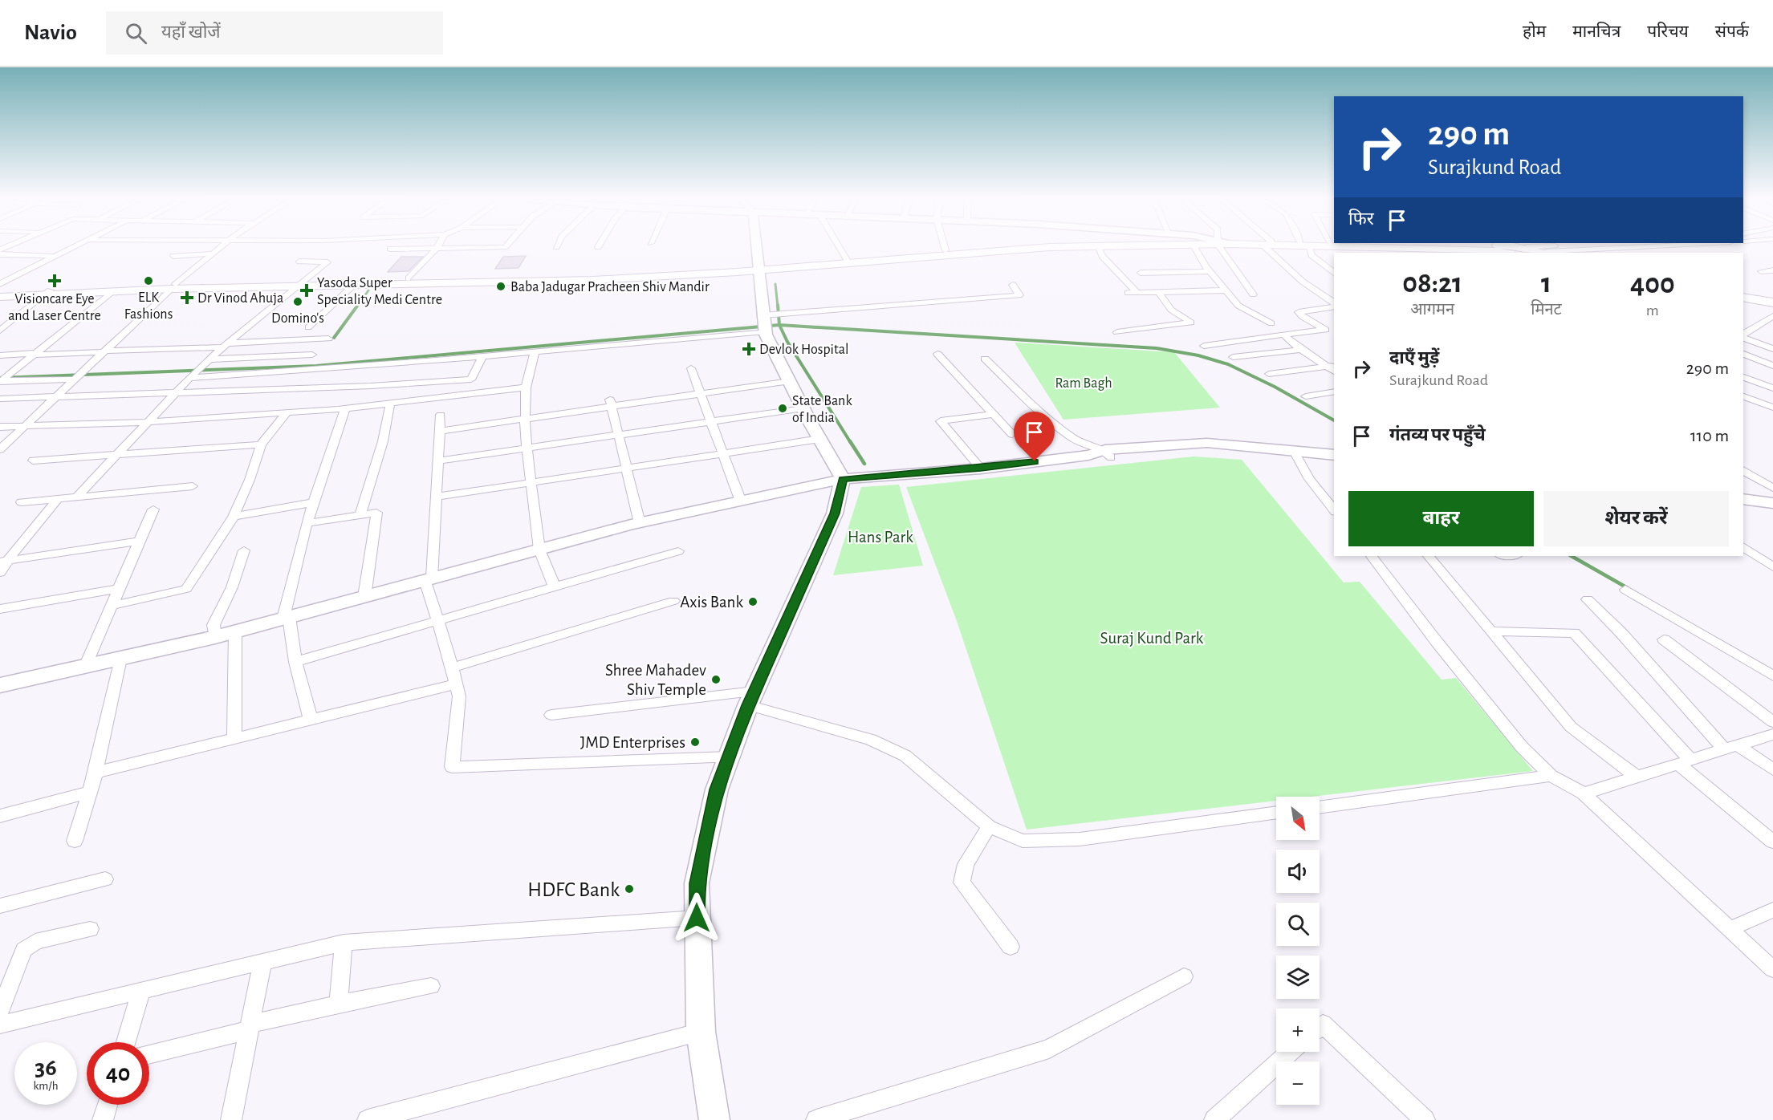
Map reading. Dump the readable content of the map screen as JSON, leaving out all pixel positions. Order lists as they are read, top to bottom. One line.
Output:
{"parks":["Ram Bagh","Hans Park","Suraj Kund Park"],"places":{"health":["Visioncare Eye and Laser Centre","Yasoda Super Speciality Medi Centre","Dr Vinod Ahuja","Devlok Hospital"],"other":["ELK Fashions","Baba Jadugar Pracheen Shiv Mandir","Domino's","State Bank of India","Axis Bank","Shree Mahadev Shiv Temple","JMD Enterprises","HDFC Bank"]},"north":"bottom right","page":{"header":"Navio","search":"यहाँ खोजें","nav":["होम","मानचित्र","परिचय","संपर्क"],"turn":["290 m","Surajkund Road"],"then":"फिर","eta":["08:21","आगमन","1","मिनट","400","m"],"list":[{"name":"दाएँ मुड़ें","note":"Surajkund Road","value":"290 m"},{"name":"गंतव्य पर पहुँचे","value":"110 m"}],"buttons":["बाहर","शेयर करें"],"map_buttons":["+","−"],"speed":"36 km/h","limit":"40"}}
